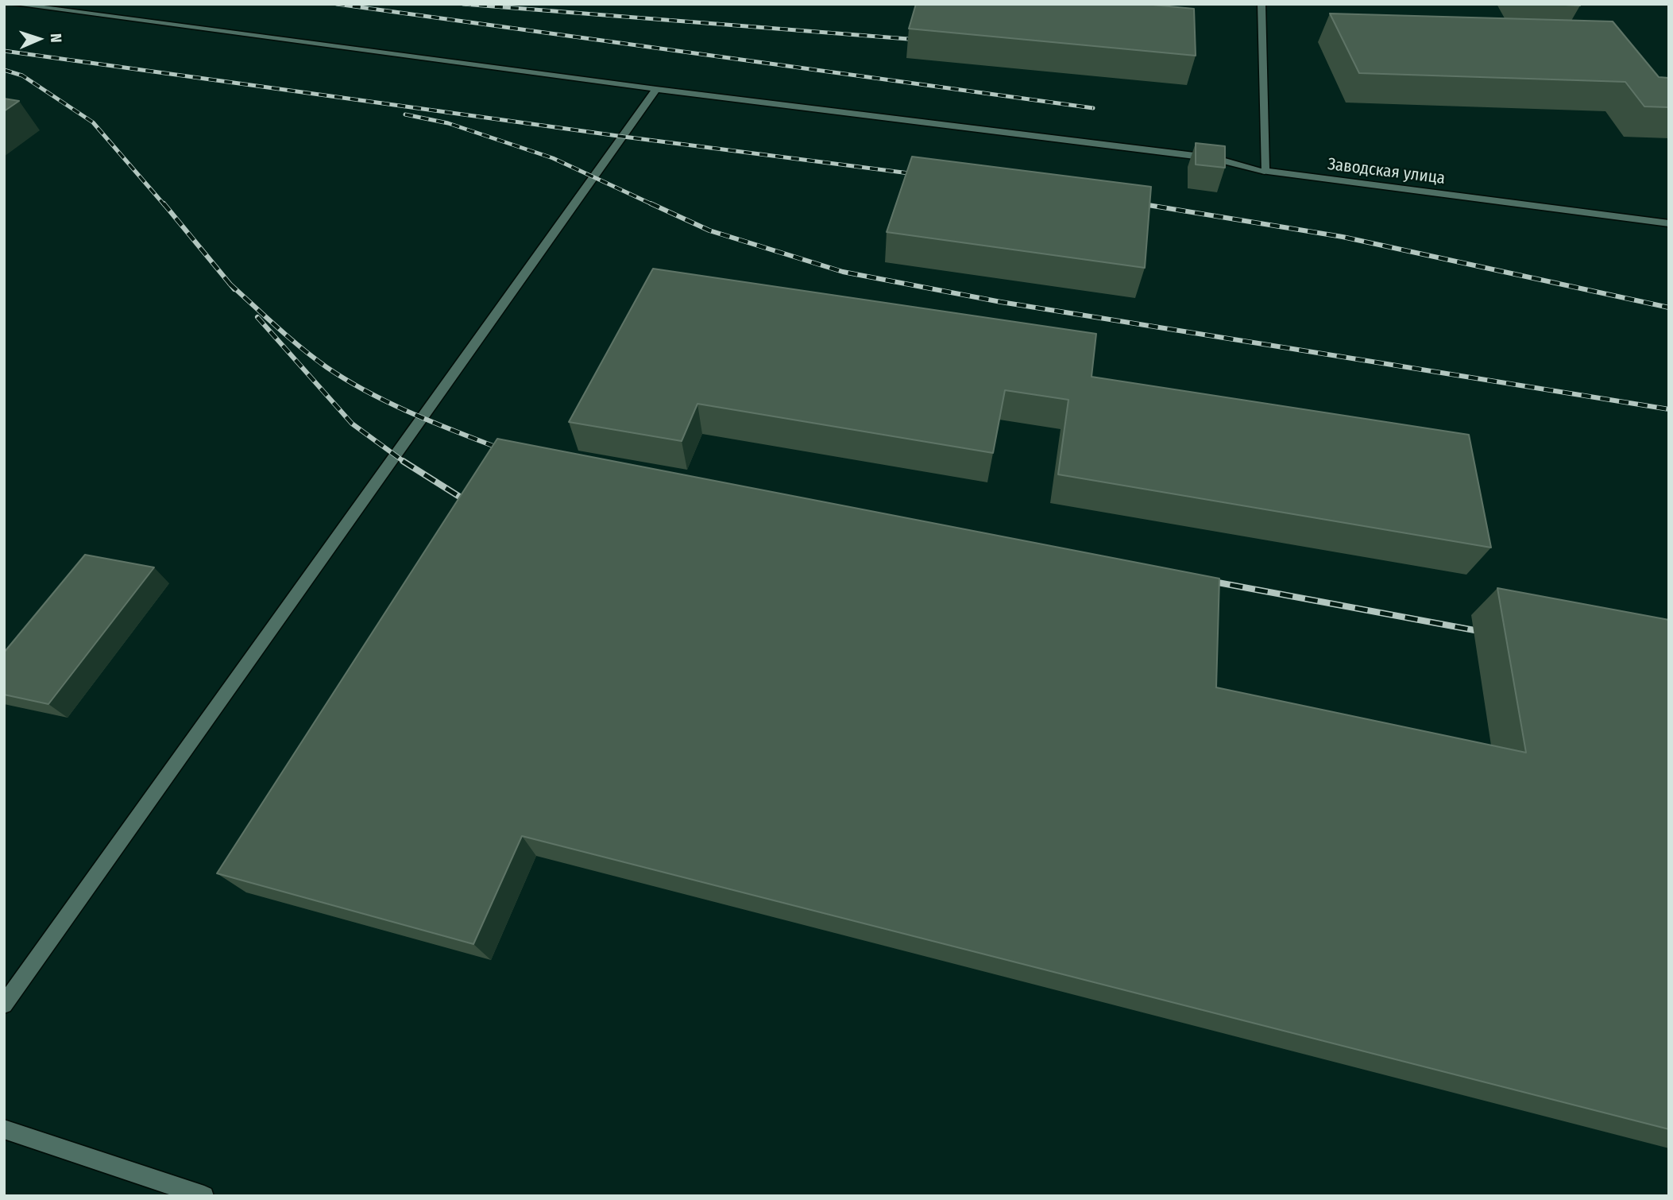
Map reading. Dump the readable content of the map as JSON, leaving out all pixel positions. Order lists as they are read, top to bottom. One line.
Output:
{"streets":{"street":["Заводская улица"]},"north":"right"}
